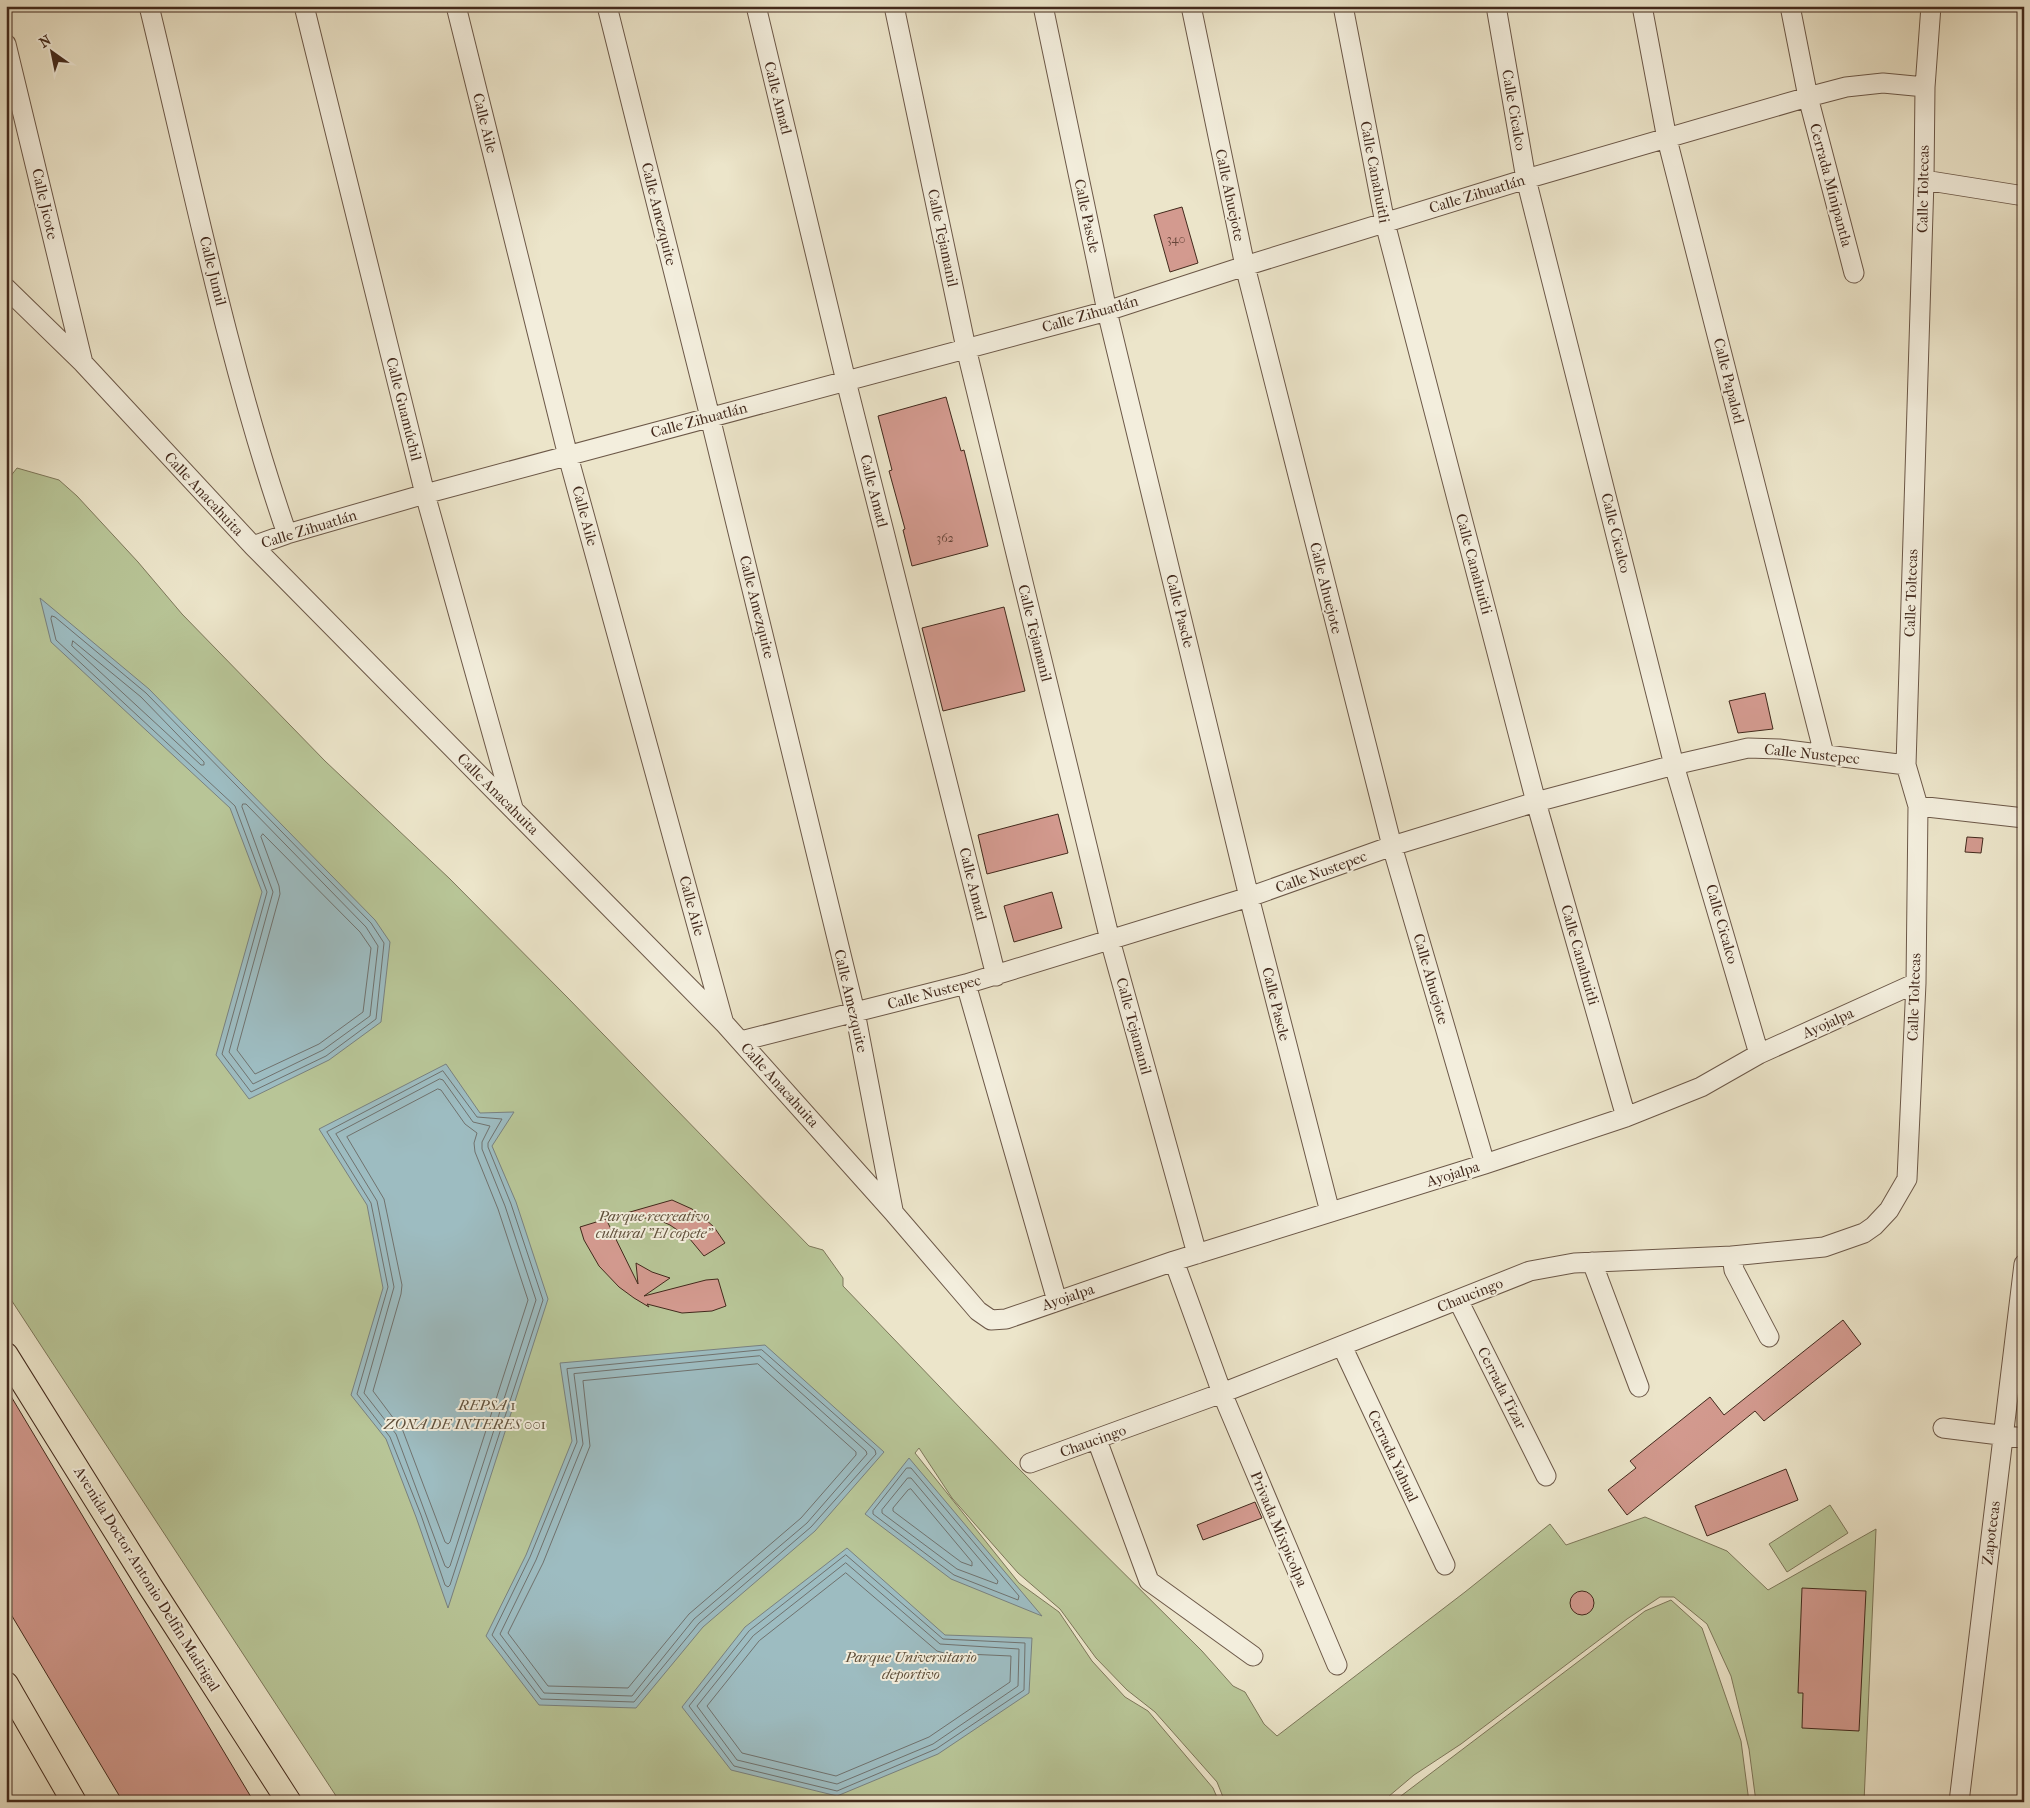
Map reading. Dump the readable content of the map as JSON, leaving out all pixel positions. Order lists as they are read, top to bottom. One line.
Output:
{"streets":{"main road":["Avenida Doctor Antonio Delfín Madrigal"],"street":["Calle Amatl","Calle Cicalco","Calle Aile","Calle Canahuitli","Cerrada Minipantla","Calle Toltecas","Calle Zihuatlán","Calle Ahuejote","Calle Jicote","Calle Amezquite","Calle Pascle","Calle Tejamanil","Calle Jumil","Calle Papalotl","Calle Guamúchil","Calle Anacahuita","Calle Nustepec","Ayojalpa","Chaucingo","Cerrada Tizar","Cerrada Yahual","Privada Mixpicolpa","Zapotecas"]},"crossings":[["Calle Amatl","Calle Zihuatlán"],["Calle Amatl","Calle Nustepec"],["Calle Cicalco","Calle Zihuatlán"],["Calle Cicalco","Calle Nustepec"],["Calle Cicalco","Ayojalpa"],["Calle Aile","Calle Zihuatlán"],["Calle Aile","Calle Anacahuita"],["Calle Canahuitli","Calle Zihuatlán"],["Calle Canahuitli","Calle Nustepec"],["Calle Canahuitli","Ayojalpa"],["Cerrada Minipantla","Calle Zihuatlán"],["Calle Toltecas","Calle Zihuatlán"],["Calle Toltecas","Calle Nustepec"],["Calle Toltecas","Ayojalpa"],["Calle Toltecas","Chaucingo"],["Calle Zihuatlán","Calle Ahuejote"],["Calle Zihuatlán","Calle Amezquite"],["Calle Zihuatlán","Calle Pascle"],["Calle Zihuatlán","Calle Tejamanil"],["Calle Zihuatlán","Calle Jumil"],["Calle Zihuatlán","Calle Papalotl"],["Calle Zihuatlán","Calle Guamúchil"],["Calle Zihuatlán","Calle Anacahuita"],["Calle Ahuejote","Calle Nustepec"],["Calle Ahuejote","Ayojalpa"],["Calle Jicote","Calle Anacahuita"],["Calle Amezquite","Calle Anacahuita"],["Calle Amezquite","Calle Nustepec"],["Calle Pascle","Calle Nustepec"],["Calle Pascle","Ayojalpa"],["Calle Tejamanil","Calle Nustepec"],["Calle Tejamanil","Ayojalpa"],["Calle Papalotl","Calle Nustepec"],["Calle Guamúchil","Calle Anacahuita"],["Calle Anacahuita","Calle Nustepec"],["Calle Anacahuita","Ayojalpa"],["Chaucingo","Cerrada Tizar"],["Chaucingo","Cerrada Yahual"],["Chaucingo","Privada Mixpicolpa"]],"parks":["Parque recreativo cultural \"El copete\"","REPSA 1","ZONA DE INTERES 001","Parque Universitario deportivo"],"house_numbers":["340","362"],"north":"top left"}
